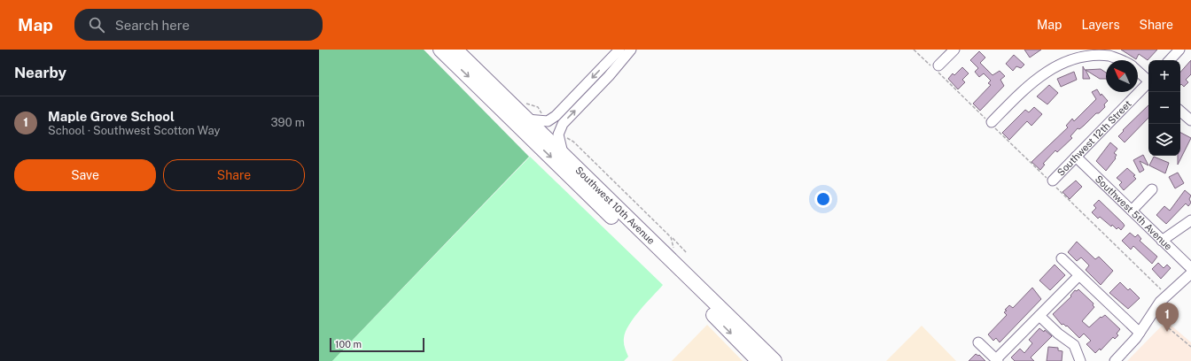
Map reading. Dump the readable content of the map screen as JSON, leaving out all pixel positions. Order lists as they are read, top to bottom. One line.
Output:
{"streets":{"highway":["Southwest 10th Avenue"],"street":["Southwest 12th Street","Southwest 5th Avenue"]},"crossings":[["Southwest 12th Street","Southwest 5th Avenue"]],"scale_bar":"100 m","north":"top left","page":{"header":"Map","search":"Search here","nav":["Map","Layers","Share"],"heading":"Nearby","map_buttons":["+","−"],"list":[{"mark":"1","name":"Maple Grove School","note":"School · Southwest Scotton Way","value":"390 m"}],"buttons":["Save","Share"],"pins":"1","scale":"100 m"}}
